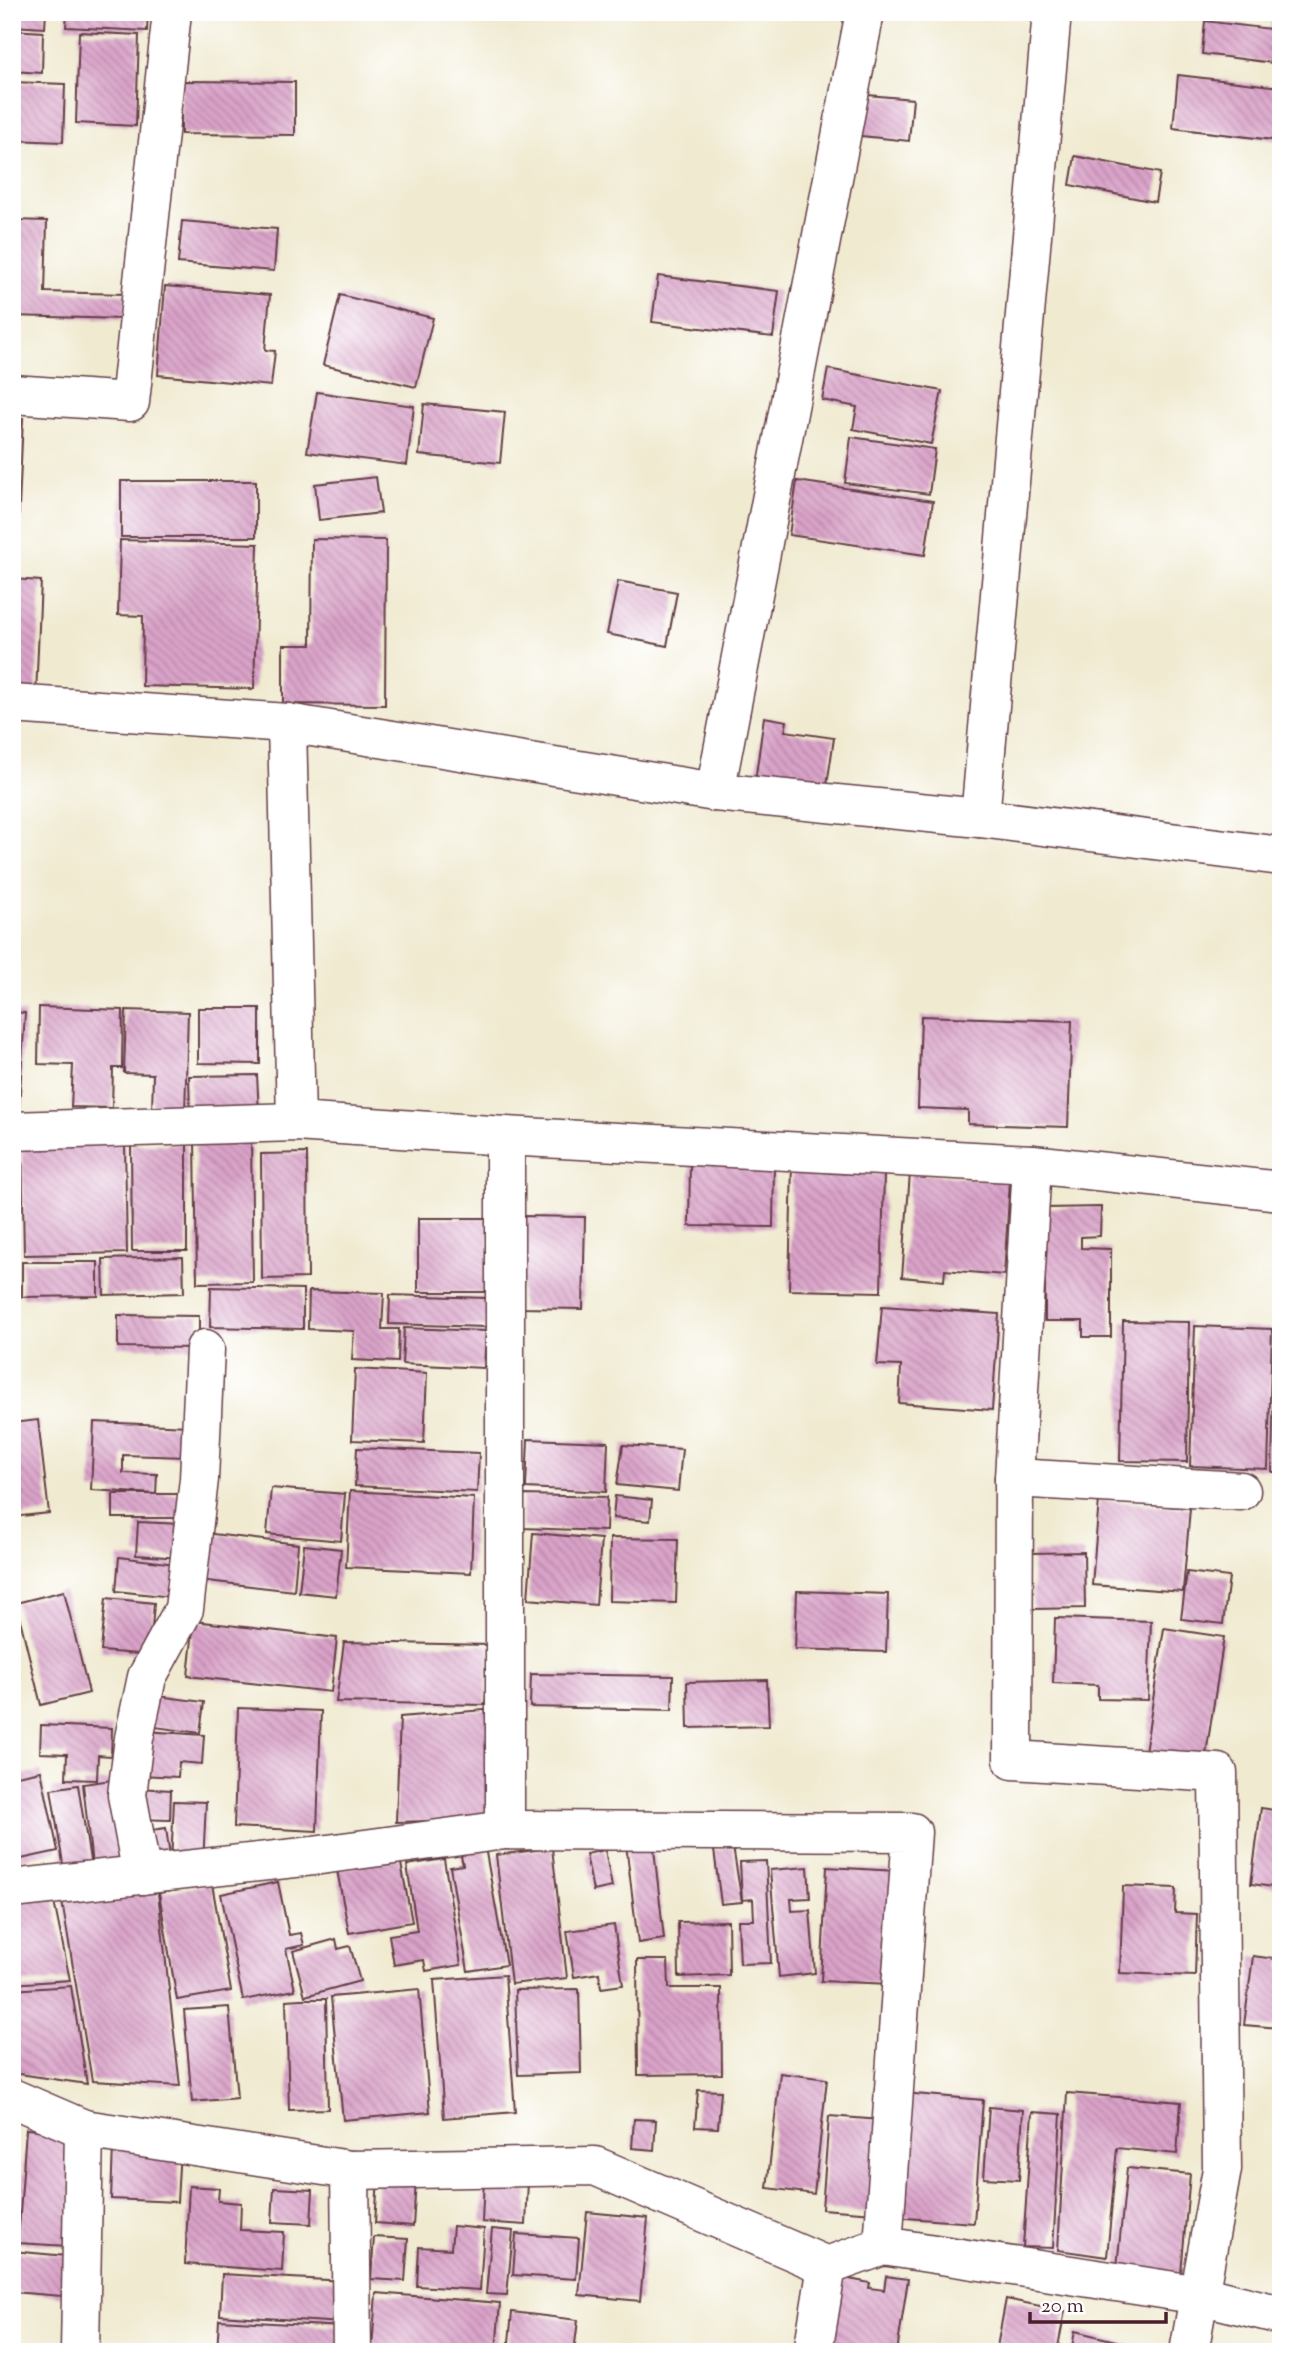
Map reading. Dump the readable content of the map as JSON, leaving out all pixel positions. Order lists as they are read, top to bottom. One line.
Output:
{"scale_bar":"20 m"}
